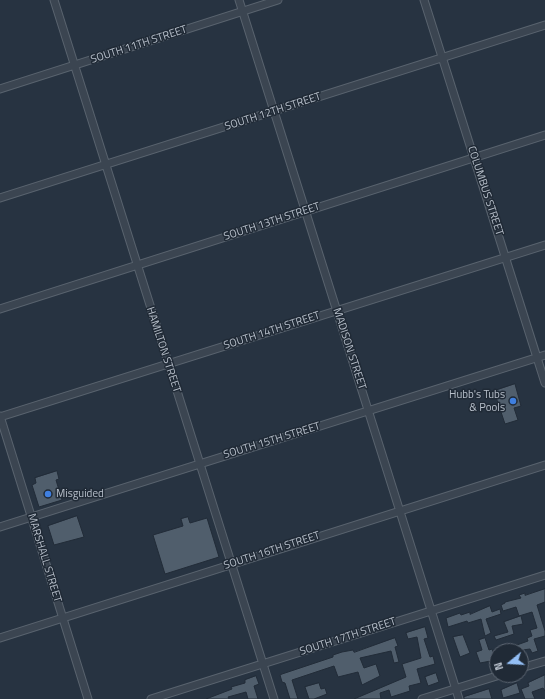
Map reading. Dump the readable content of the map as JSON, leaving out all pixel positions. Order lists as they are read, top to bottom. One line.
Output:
{"streets":{"street":["SOUTH 11TH STREET","SOUTH 12TH STREET","COLUMBUS STREET","SOUTH 13TH STREET","SOUTH 14TH STREET","MADISON STREET","HAMILTON STREET","SOUTH 15TH STREET","SOUTH 16TH STREET","MARSHALL STREET","SOUTH 17TH STREET"]},"crossings":[["SOUTH 11TH STREET","MADISON STREET"],["SOUTH 11TH STREET","HAMILTON STREET"],["SOUTH 12TH STREET","COLUMBUS STREET"],["SOUTH 12TH STREET","MADISON STREET"],["SOUTH 12TH STREET","HAMILTON STREET"],["COLUMBUS STREET","SOUTH 13TH STREET"],["COLUMBUS STREET","SOUTH 14TH STREET"],["COLUMBUS STREET","SOUTH 15TH STREET"],["SOUTH 13TH STREET","MADISON STREET"],["SOUTH 13TH STREET","HAMILTON STREET"],["SOUTH 14TH STREET","MADISON STREET"],["SOUTH 14TH STREET","HAMILTON STREET"],["SOUTH 14TH STREET","MARSHALL STREET"],["MADISON STREET","SOUTH 15TH STREET"],["MADISON STREET","SOUTH 16TH STREET"],["MADISON STREET","SOUTH 17TH STREET"],["HAMILTON STREET","SOUTH 15TH STREET"],["HAMILTON STREET","SOUTH 16TH STREET"],["HAMILTON STREET","SOUTH 17TH STREET"],["SOUTH 15TH STREET","MARSHALL STREET"],["SOUTH 16TH STREET","MARSHALL STREET"]],"places":["Hubb's Tubs & Pools","Misguided"],"north":"left"}
